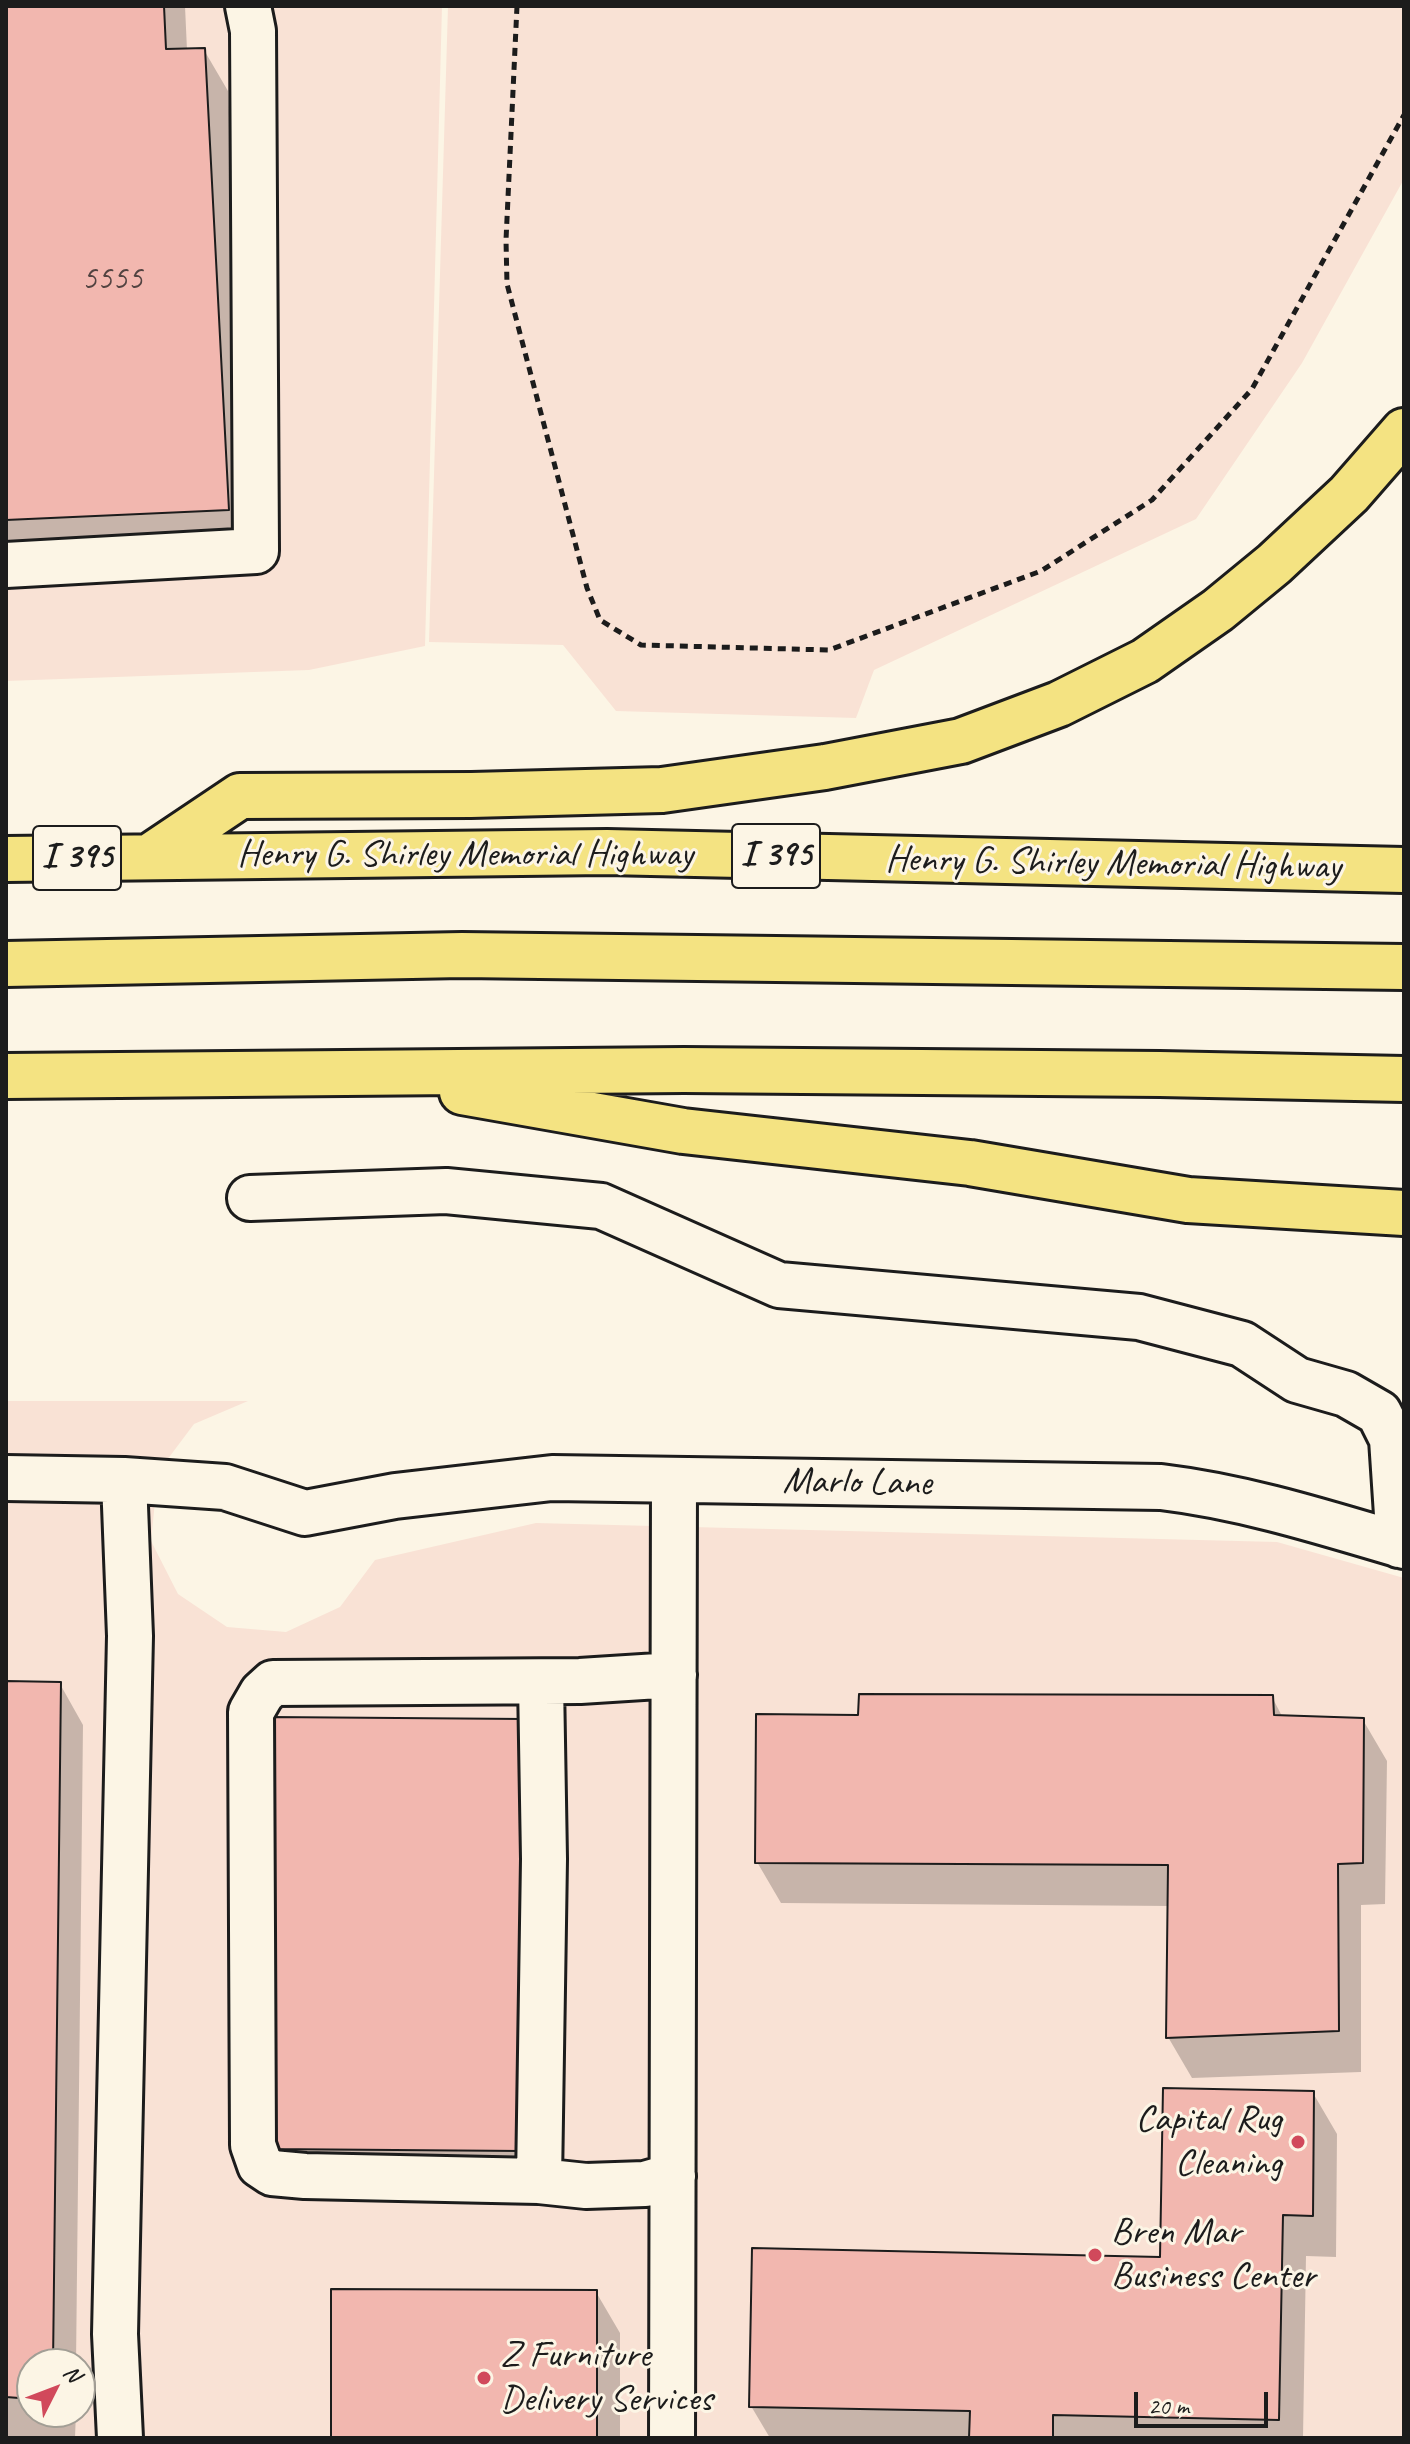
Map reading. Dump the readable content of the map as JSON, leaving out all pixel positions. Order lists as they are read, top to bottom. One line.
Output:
{"streets":{"highway":["Henry G. Shirley Memorial Highway","I 395"],"street":["Marlo Lane"]},"places":["Capital Rug Cleaning","Bren Mar Business Center","Z Furniture Delivery Services"],"house_numbers":["5555"],"scale_bar":"20 m","north":"top right"}
